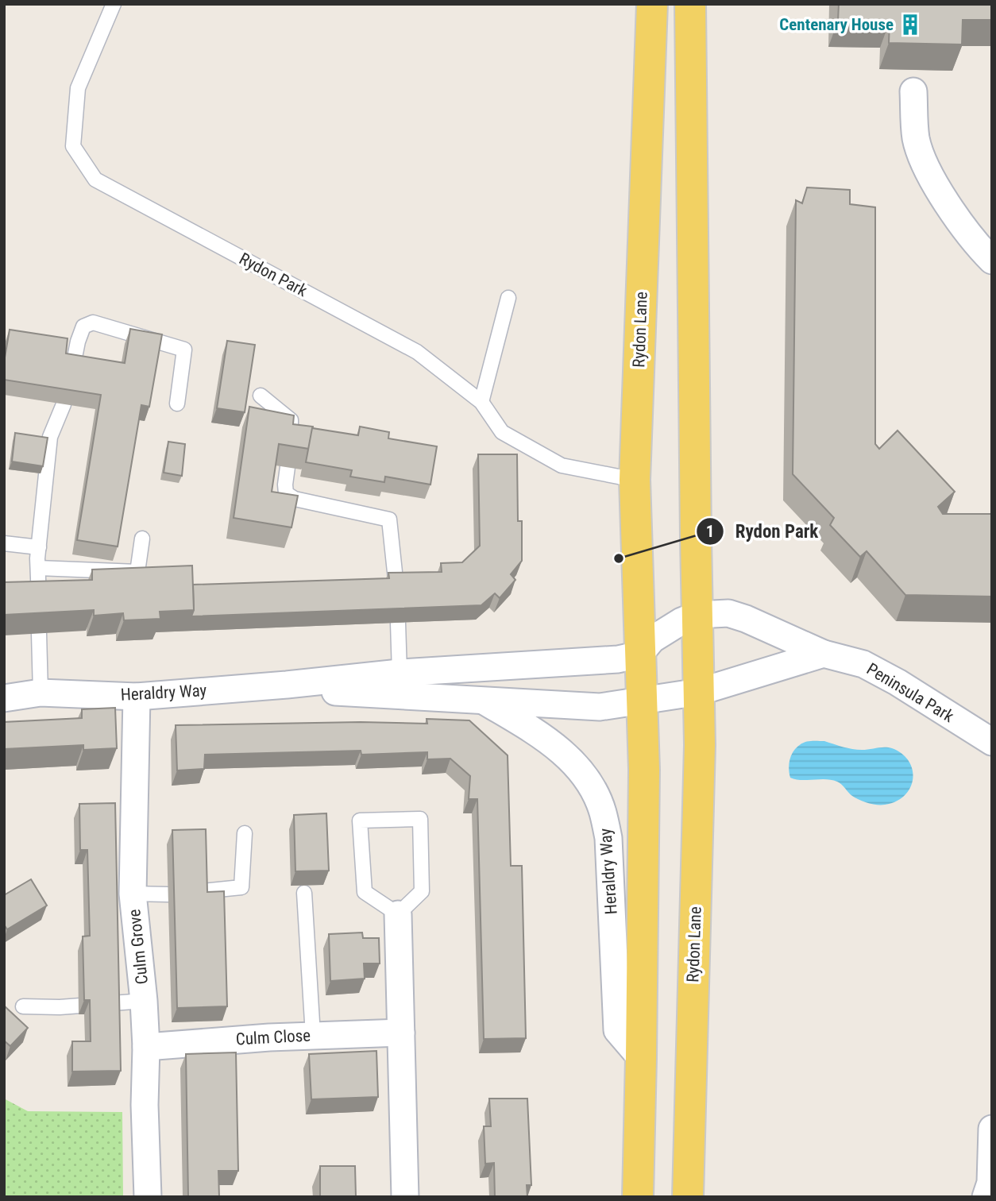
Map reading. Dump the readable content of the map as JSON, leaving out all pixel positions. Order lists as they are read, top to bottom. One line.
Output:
{"streets":{"main road":["Rydon Lane"],"street":["Heraldry Way","Peninsula Park","Culm Grove","Culm Close"],"lane":["Rydon Park"]},"crossings":[["Rydon Park","Rydon Lane"],["Rydon Lane","Heraldry Way"],["Rydon Lane","Peninsula Park"],["Heraldry Way","Culm Grove"],["Culm Grove","Culm Close"]],"places":{"building":["Centenary House"],"other":["Rydon Park"]}}
